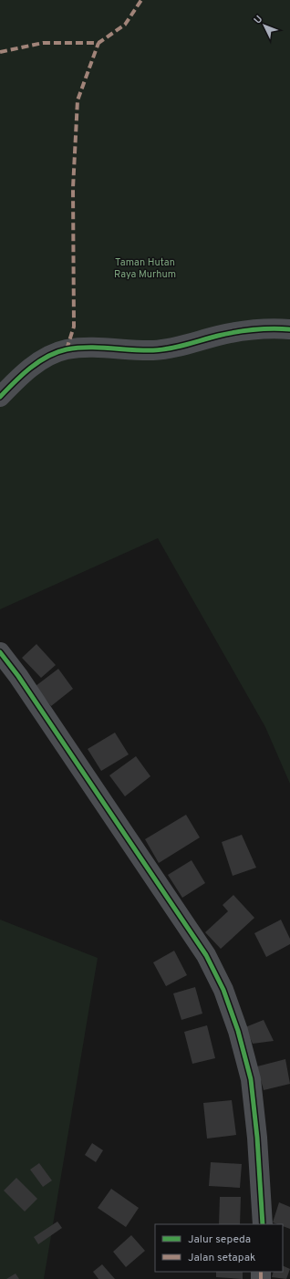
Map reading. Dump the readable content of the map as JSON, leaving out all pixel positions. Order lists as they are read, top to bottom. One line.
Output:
{"parks":["Taman Hutan Raya Murhum"],"legend":["Jalur sepeda","Jalan setapak"],"north":"top left"}
